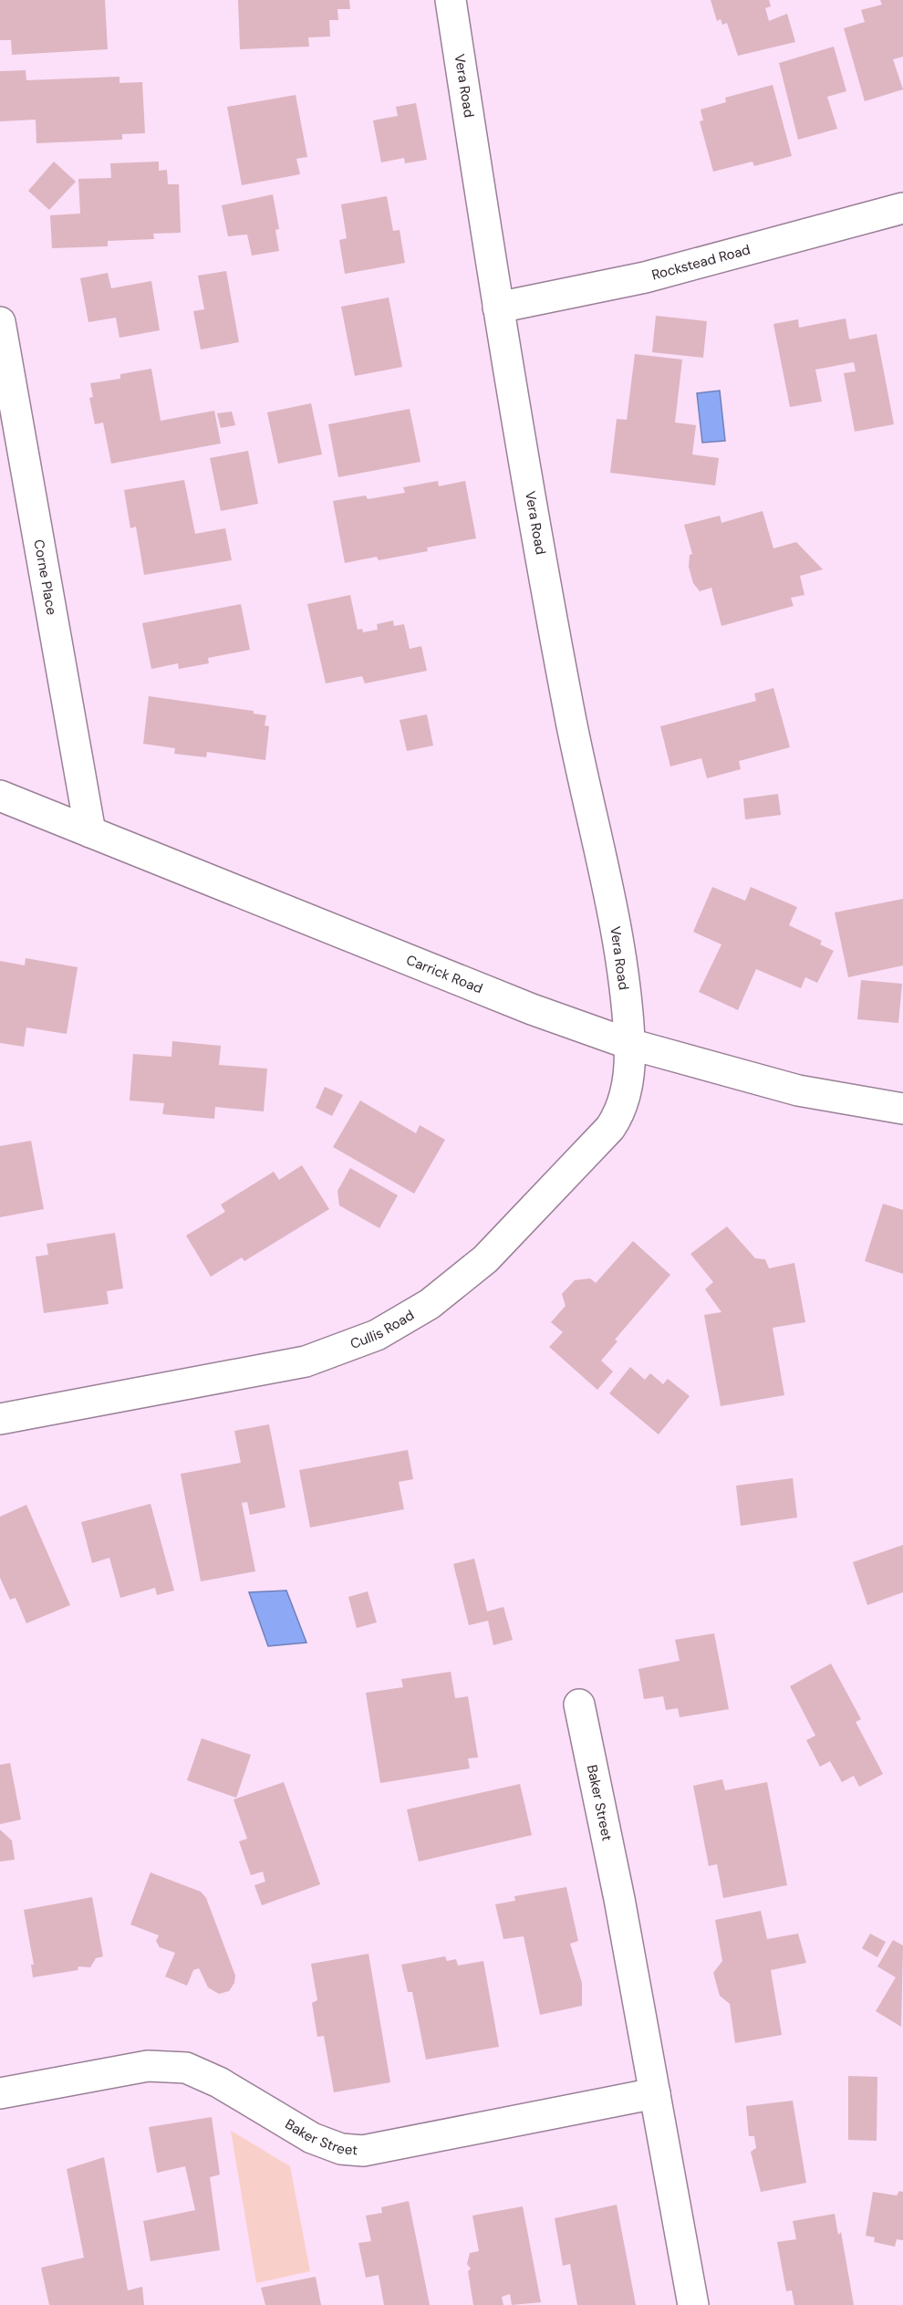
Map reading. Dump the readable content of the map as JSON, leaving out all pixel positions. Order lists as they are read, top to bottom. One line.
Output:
{"streets":{"street":["Vera Road","Rockstead Road","Corne Place","Carrick Road","Cullis Road","Baker Street"]},"crossings":[["Vera Road","Rockstead Road"],["Vera Road","Carrick Road"],["Vera Road","Cullis Road"],["Corne Place","Carrick Road"],["Carrick Road","Cullis Road"]]}
